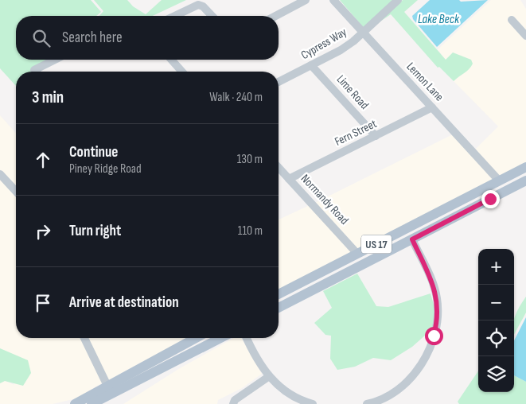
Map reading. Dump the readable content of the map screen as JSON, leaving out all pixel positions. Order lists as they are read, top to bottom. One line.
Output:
{"streets":{"main road":["US 17"],"street":["Cypress Way","Lemon Lane","Lime Road","Fern Street","Normandy Road"]},"crossings":[["Cypress Way","Lemon Lane"],["Cypress Way","Lime Road"],["Lemon Lane","Fern Street"],["Lemon Lane","US 17"],["Lime Road","Fern Street"],["Fern Street","Normandy Road"],["Normandy Road","US 17"]],"water":["Lake Beck"],"page":{"search":"Search here","heading":["3 min","Walk · 240 m"],"list":[["Continue","Piney Ridge Road","130 m"],["Turn right","110 m"],"Arrive at destination"],"map_buttons":["+","−"]}}
